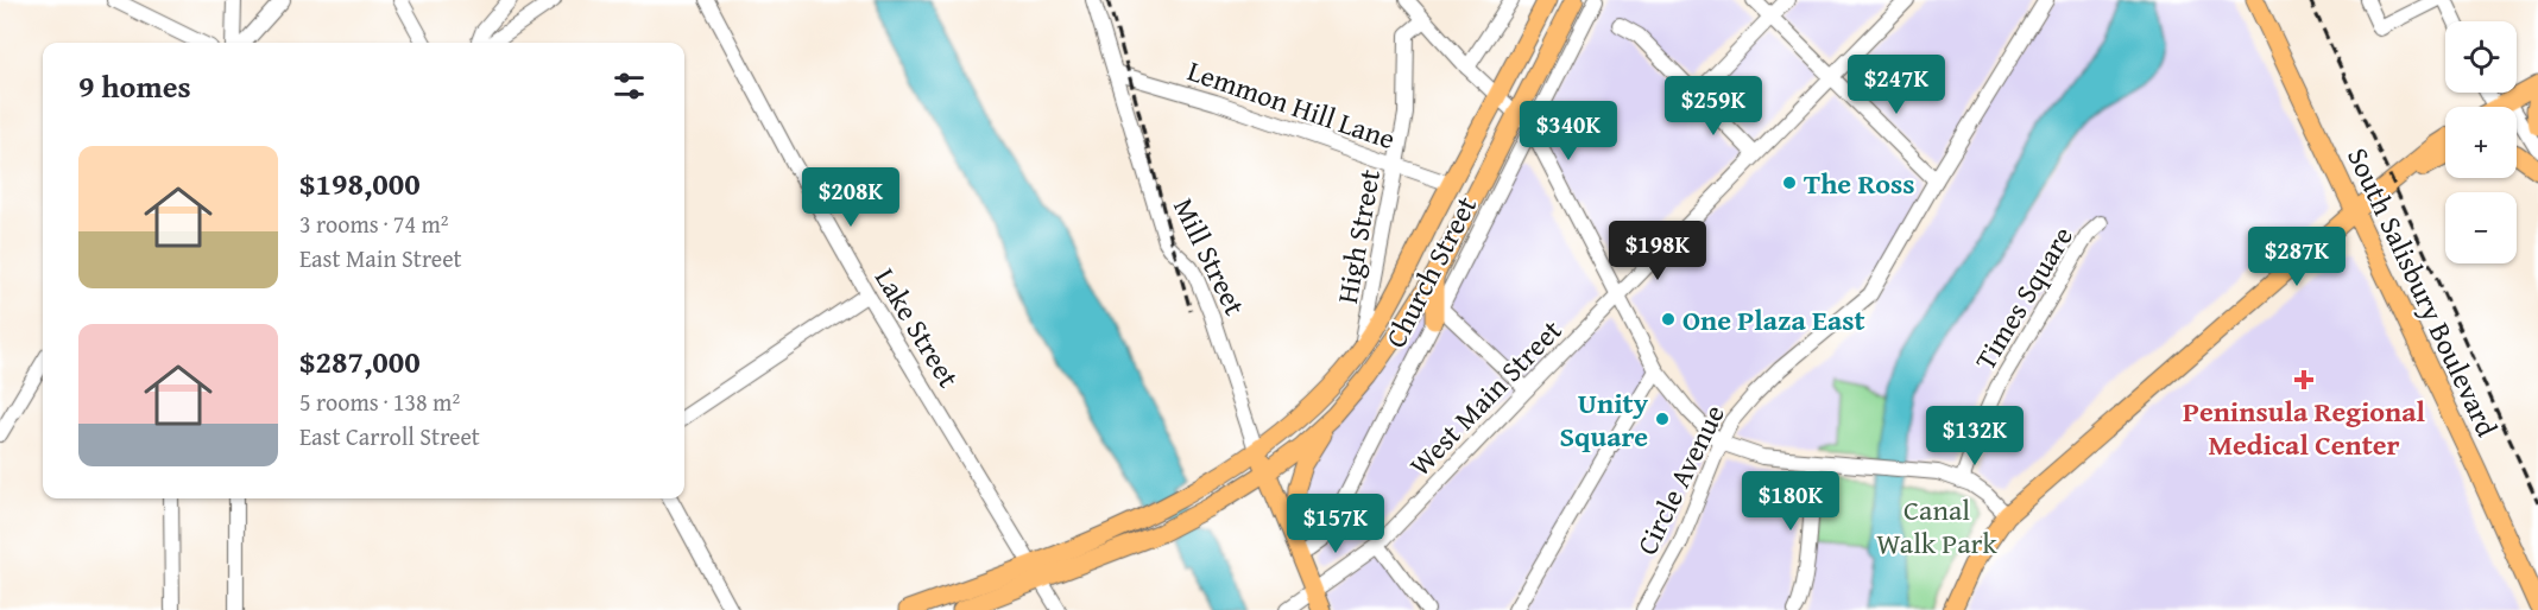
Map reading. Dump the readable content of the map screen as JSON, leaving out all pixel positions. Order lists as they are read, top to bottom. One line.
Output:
{"streets":{"main road":["Mill Street","South Salisbury Boulevard"],"street":["Lemmon Hill Lane","High Street","Church Street","Times Square","Lake Street","West Main Street","Circle Avenue"]},"crossings":[["Lemmon Hill Lane","High Street"],["Lemmon Hill Lane","Mill Street"],["Mill Street","Church Street"],["Mill Street","West Main Street"]],"parks":["Canal Walk Park"],"places":{"other":["The Ross","One Plaza East","Unity Square"],"health":["Peninsula Regional Medical Center"]},"page":{"map_buttons":["+","−"],"heading":"9 homes","price":["$247K","$259K","$340K","$208K","$198K","$287K","$132K","$180K","$157K"],"list":[{"name":"$198,000","note":"3 rooms · 74 m² · East Main Street"},{"name":"$287,000","note":"5 rooms · 138 m² · East Carroll Street"}]}}
